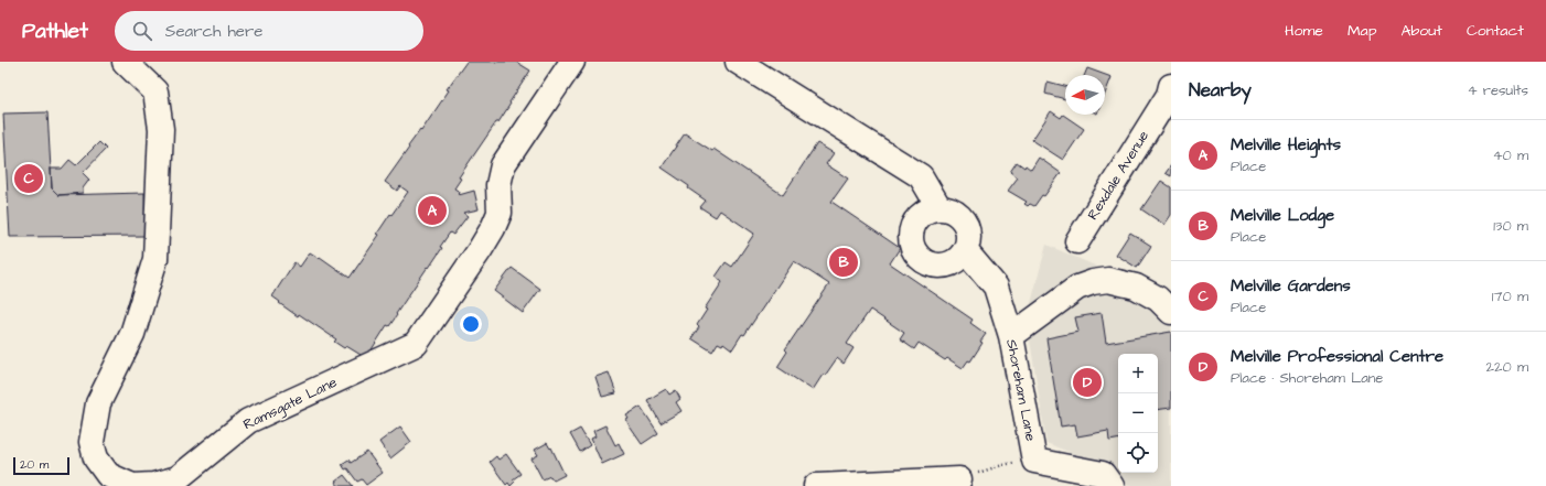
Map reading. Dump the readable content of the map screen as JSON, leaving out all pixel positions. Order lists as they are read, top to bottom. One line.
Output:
{"streets":{"street":["Rexdale Avenue","Shoreham Lane","Ramsgate Lane"]},"scale_bar":"20 m","north":"left","page":{"header":"Pathlet","search":"Search here","nav":["Home","Map","About","Contact"],"heading":["Nearby","4 results"],"list":[{"mark":"A","name":"Melville Heights","note":"Place","value":"40 m"},{"mark":"B","name":"Melville Lodge","note":"Place","value":"130 m"},{"mark":"C","name":"Melville Gardens","note":"Place","value":"170 m"},{"mark":"D","name":"Melville Professional Centre","note":"Place · Shoreham Lane","value":"220 m"}],"pins":["C","A","B","D"],"map_buttons":["+","−"],"scale":"20 m"}}
